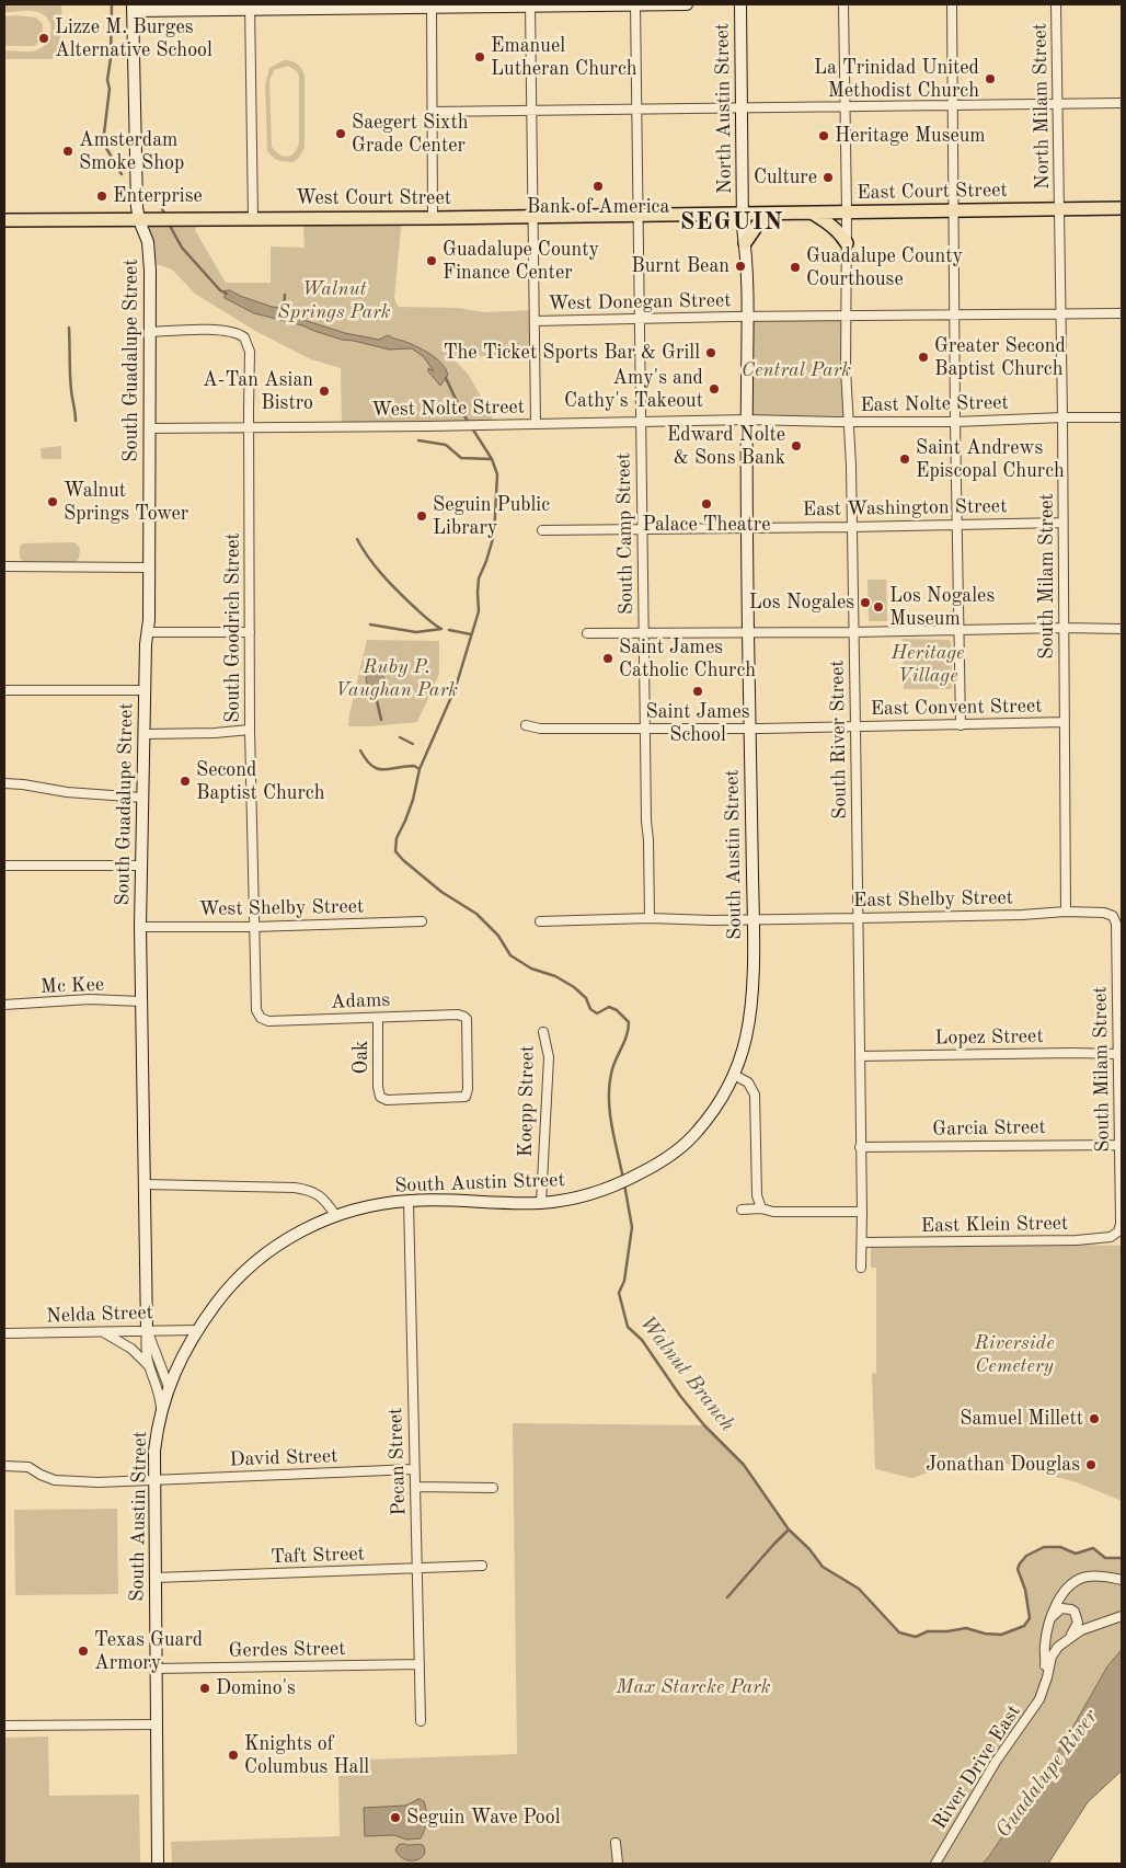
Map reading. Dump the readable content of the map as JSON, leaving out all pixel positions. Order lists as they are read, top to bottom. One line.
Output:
{"streets":{"main road":["North Austin Street","East Court Street","West Court Street","South Guadalupe Street","South Austin Street"],"street":["North Milam Street","West Donegan Street","East Nolte Street","West Nolte Street","East Washington Street","South Camp Street","South Milam Street","South Goodrich Street","East Convent Street","South River Street","East Shelby Street","West Shelby Street","Mc Kee","Adams","Lopez Street","Oak","Koepp Street","Garcia Street","East Klein Street","Nelda Street","David Street","Pecan Street","Taft Street","Gerdes Street","River Drive East"]},"crossings":[["North Milam Street","East Court Street"],["North Milam Street","South Milam Street"],["North Austin Street","East Court Street"],["North Austin Street","West Court Street"],["North Austin Street","South Austin Street"],["East Court Street","West Court Street"],["East Court Street","West Donegan Street"],["East Court Street","South Milam Street"],["East Court Street","South River Street"],["East Court Street","South Austin Street"],["West Court Street","South Guadalupe Street"],["West Court Street","South Camp Street"],["West Court Street","South Austin Street"],["West Donegan Street","South Camp Street"],["West Donegan Street","South River Street"],["West Donegan Street","South Austin Street"],["South Guadalupe Street","West Nolte Street"],["South Guadalupe Street","South Goodrich Street"],["South Guadalupe Street","South Austin Street"],["South Guadalupe Street","West Shelby Street"],["South Guadalupe Street","Mc Kee"],["South Guadalupe Street","Nelda Street"],["East Nolte Street","West Nolte Street"],["East Nolte Street","South Milam Street"],["East Nolte Street","South River Street"],["East Nolte Street","South Austin Street"],["West Nolte Street","South Camp Street"],["West Nolte Street","South Goodrich Street"],["West Nolte Street","South Austin Street"],["East Washington Street","South Camp Street"],["East Washington Street","South Milam Street"],["East Washington Street","South River Street"],["East Washington Street","South Austin Street"],["South Camp Street","East Convent Street"],["South Milam Street","East Convent Street"],["South Milam Street","East Shelby Street"],["South Milam Street","Lopez Street"],["South Milam Street","Garcia Street"],["South Milam Street","East Klein Street"],["South Goodrich Street","West Shelby Street"],["South Goodrich Street","Adams"],["East Convent Street","South River Street"],["East Convent Street","South Austin Street"],["South River Street","South Austin Street"],["South River Street","East Shelby Street"],["South River Street","Lopez Street"],["South River Street","Garcia Street"],["South River Street","East Klein Street"],["South Austin Street","East Shelby Street"],["South Austin Street","Koepp Street"],["South Austin Street","Nelda Street"],["South Austin Street","David Street"],["South Austin Street","Pecan Street"],["South Austin Street","Taft Street"],["South Austin Street","Gerdes Street"],["Adams","Oak"],["David Street","Pecan Street"],["Pecan Street","Taft Street"],["Pecan Street","Gerdes Street"]],"districts":["SEGUIN"],"water":["Walnut Branch","Guadalupe River"],"parks":["Walnut Springs Park","Central Park","Heritage Village","Ruby P. Vaughan Park","Riverside Cemetery","Max Starcke Park"],"places":["Lizze M. Burges Alternative School","Emanuel Lutheran Church","La Trinidad United Methodist Church","Saegert Sixth Grade Center","Heritage Museum","Amsterdam Smoke Shop","Culture","Bank of America","Enterprise","Guadalupe County Finance Center","Burnt Bean","Guadalupe County Courthouse","The Ticket Sports Bar & Grill","Greater Second Baptist Church","Amy's and Cathy's Takeout","A-Tan Asian Bistro","Edward Nolte & Sons Bank","Saint Andrews Episcopal Church","Walnut Springs Tower","Palace Theatre","Seguin Public Library","Los Nogales","Los Nogales Museum","Saint James Catholic Church","Saint James School","Second Baptist Church","Samuel Millett","Jonathan Douglas","Texas Guard Armory","Domino's","Knights of Columbus Hall","Seguin Wave Pool"]}
